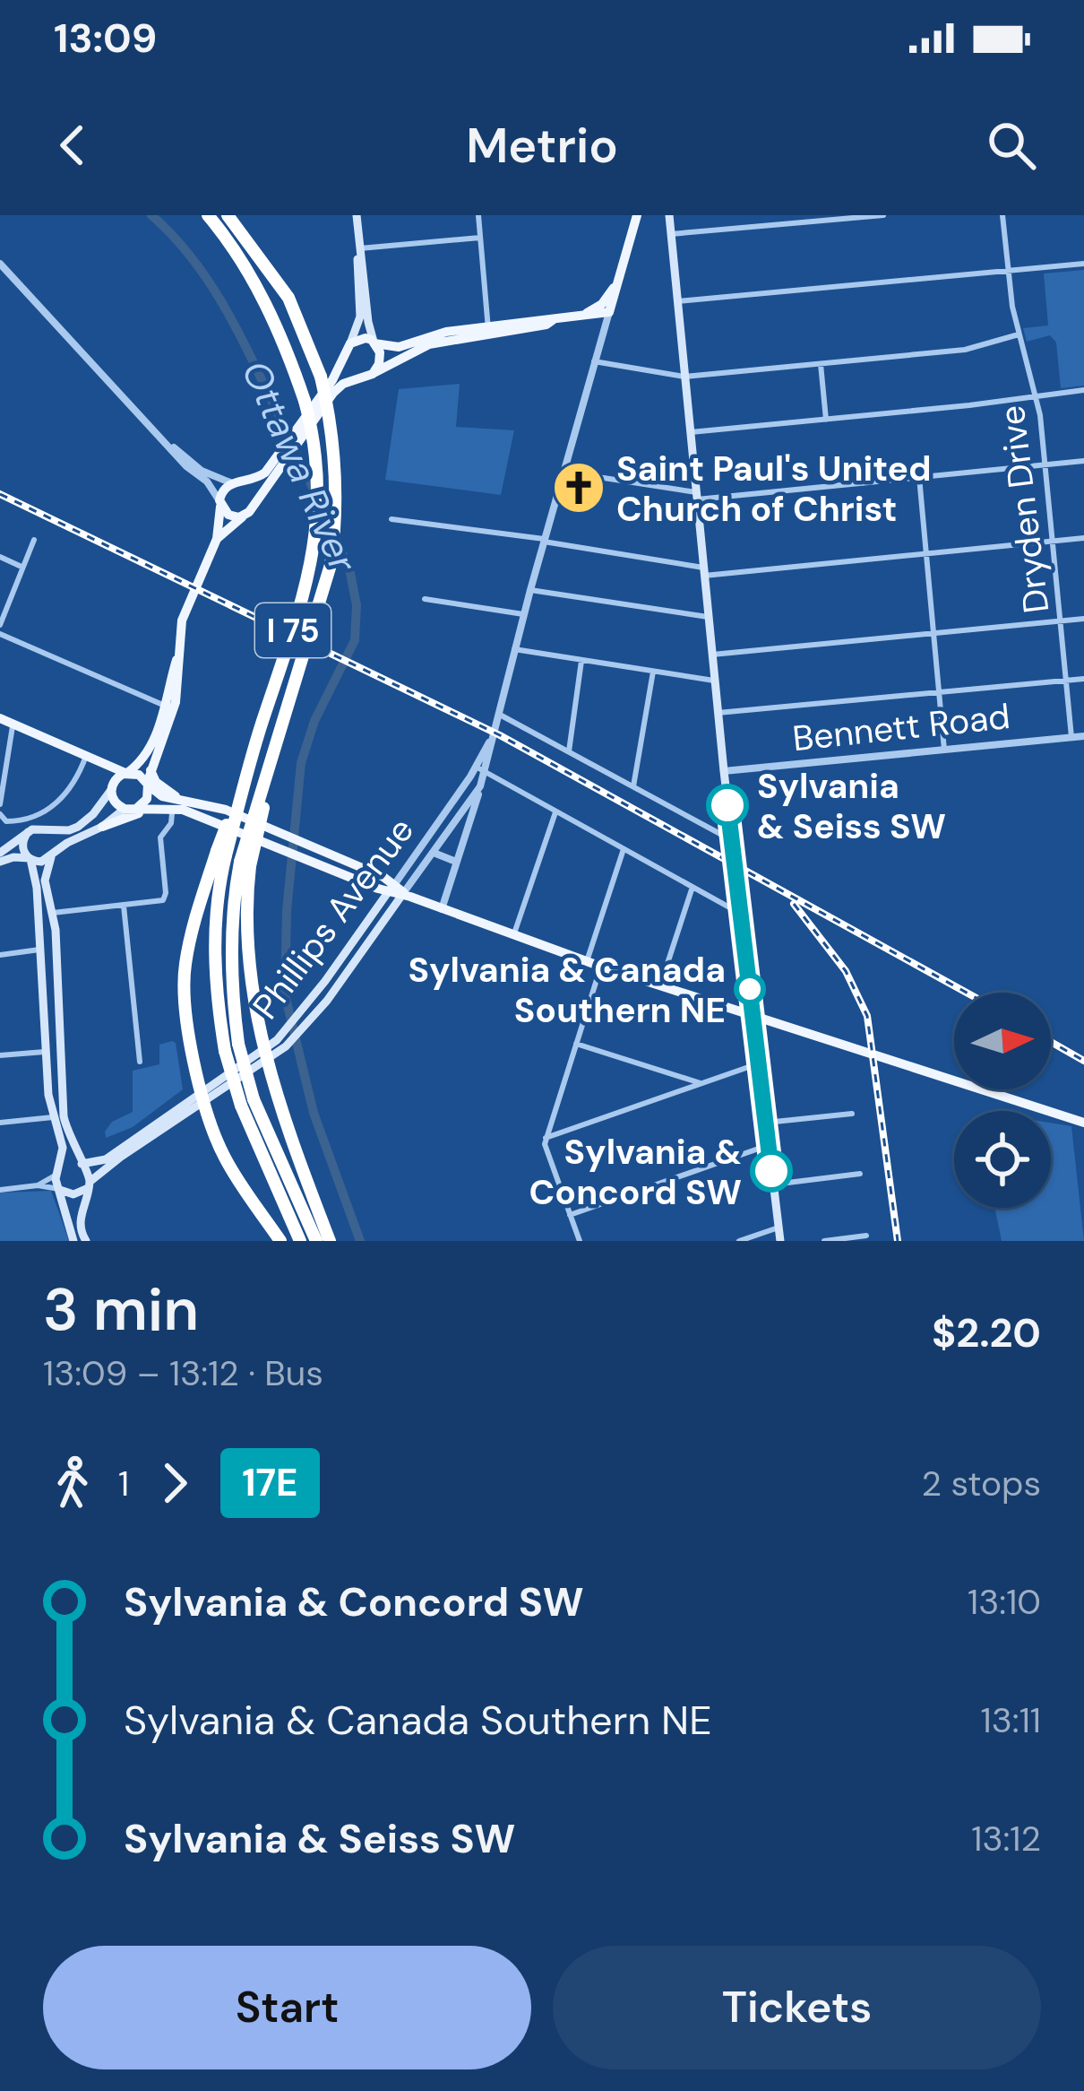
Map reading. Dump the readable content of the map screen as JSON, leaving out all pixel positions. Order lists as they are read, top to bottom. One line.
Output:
{"streets":{"highway":["I 75"],"main road":["Phillips Avenue"],"street":["Dryden Drive","Bennett Road"]},"crossings":[["Dryden Drive","Bennett Road"]],"water":["Ottawa River"],"places":{"church":["Saint Paul's United Church of Christ"],"other":["Sylvania & Seiss SW","Sylvania & Canada Southern NE","Sylvania & Concord SW"]},"lines":["bus line 17E"],"north":"right","page":{"status":"13:09","header":"Metrio","heading":["3 min","13:09 – 13:12 · Bus","$2.20"],"legs":["1","17E","2 stops"],"list":[{"name":"Sylvania & Concord SW","value":"13:10"},{"name":"Sylvania & Canada Southern NE","value":"13:11"},{"name":"Sylvania & Seiss SW","value":"13:12"}],"buttons":["Start","Tickets"]}}
